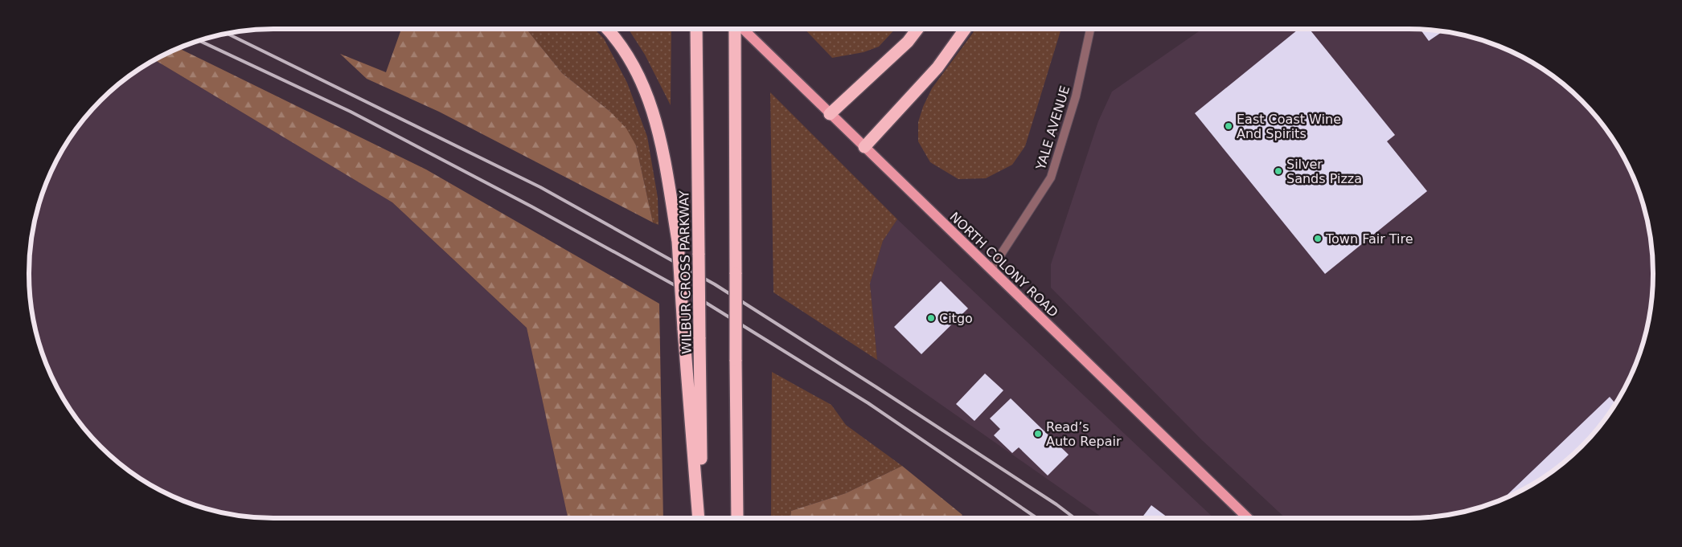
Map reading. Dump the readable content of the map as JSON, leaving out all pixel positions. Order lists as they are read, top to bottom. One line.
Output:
{"streets":{"highway":["WILBUR CROSS PARKWAY"],"main road":["NORTH COLONY ROAD"],"street":["YALE AVENUE"]},"crossings":[["YALE AVENUE","NORTH COLONY ROAD"]],"places":["East Coast Wine And Spirits","Silver Sands Pizza","Town Fair Tire","Citgo","Read’s Auto Repair"]}
